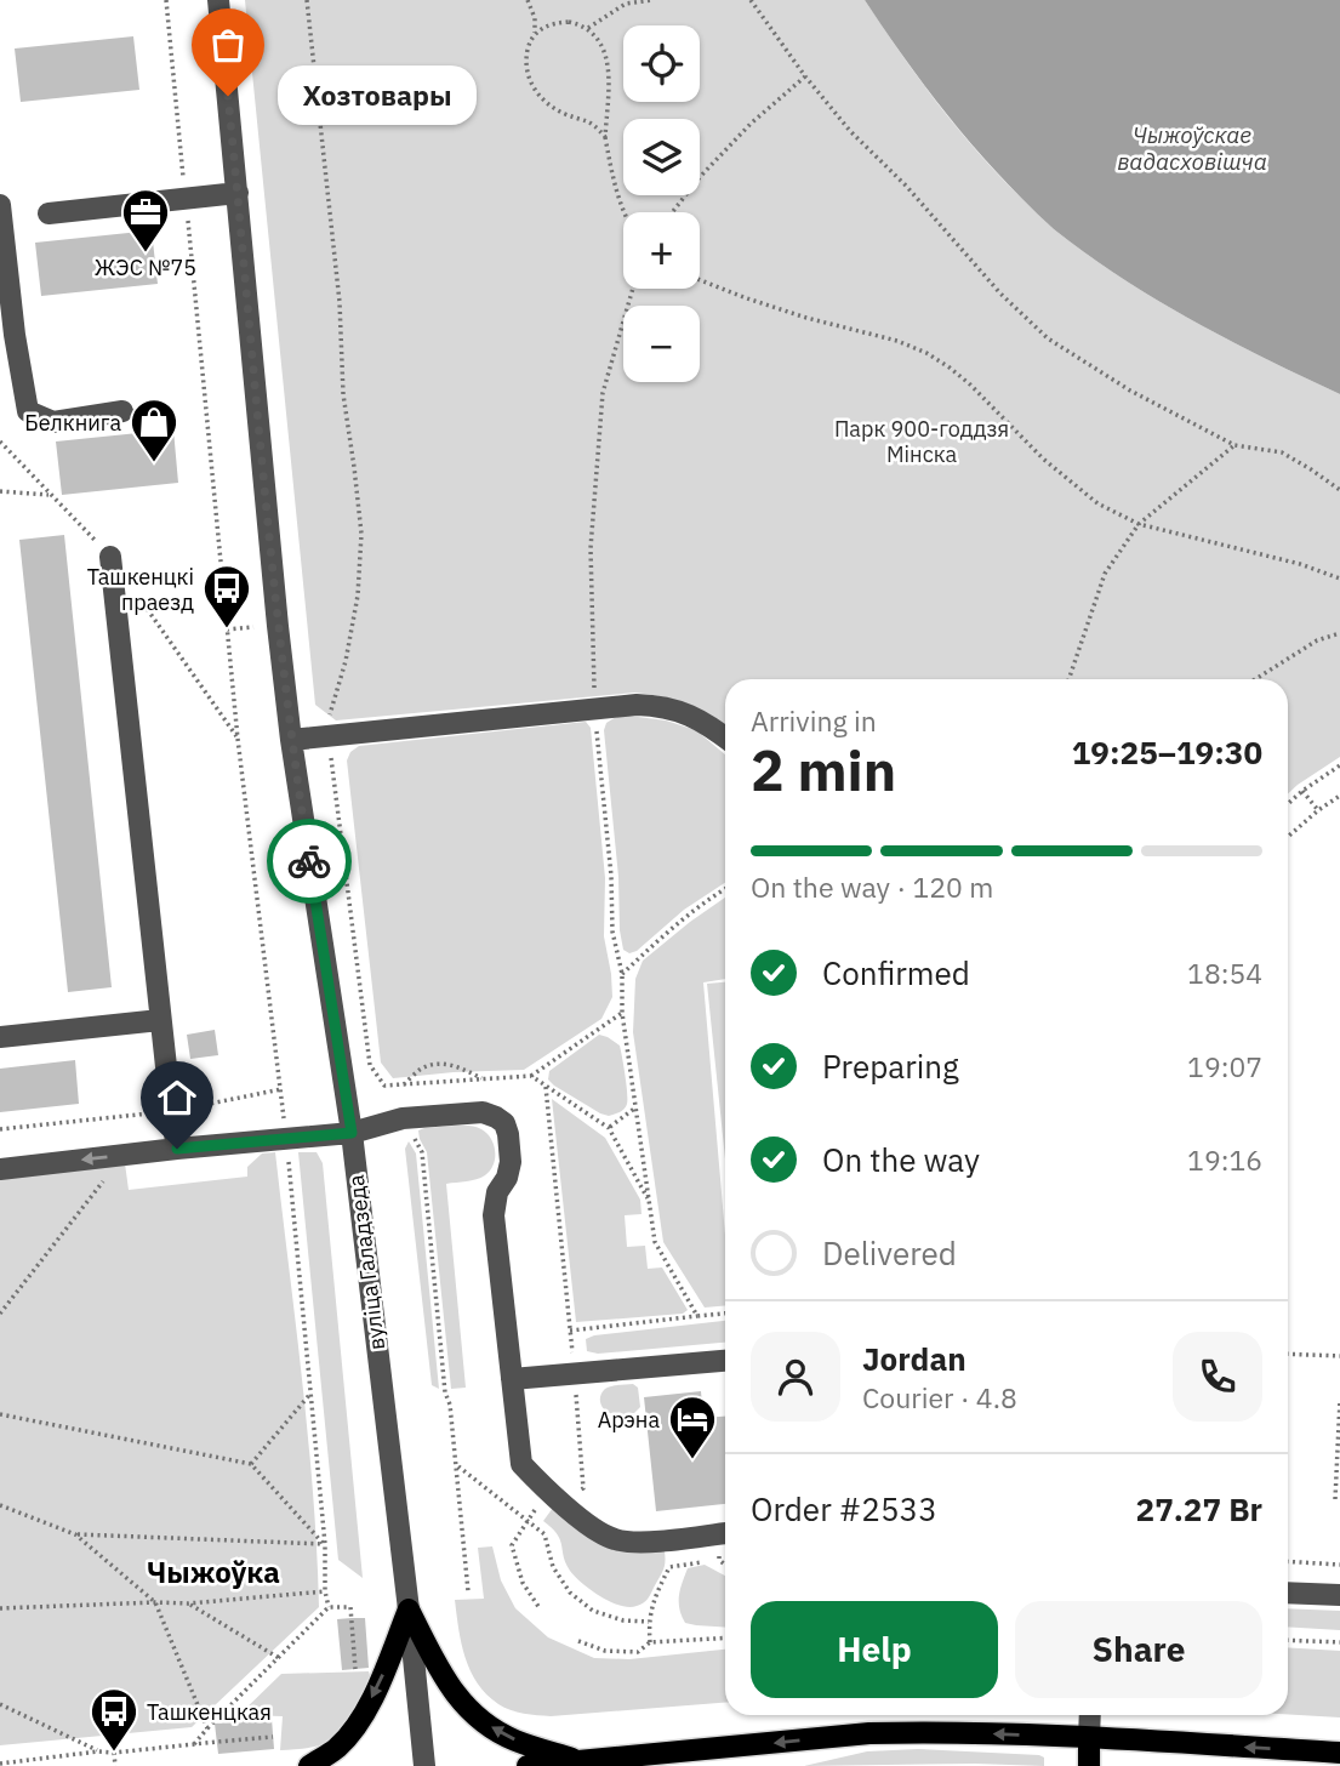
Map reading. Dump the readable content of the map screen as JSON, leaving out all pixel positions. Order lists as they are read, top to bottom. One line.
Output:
{"streets":{"street":["вуліца Галадзеда"]},"districts":["Чыжоўка"],"water":["Чыжоўскае вадасховішча"],"parks":["Парк 900-годдзя Мінска"],"places":{"other":["Хозтовары"],"office":["ЖЭС №75"],"shop":["Белкнига"],"bus stop":["Ташкенцкі праезд","Ташкенцкая"],"hotel":["Арэна"]},"page":{"map_buttons":["+","−"],"bubble":"Хозтовары","heading":["2 min","Arriving in","19:25–19:30"],"panel":["Jordan","Courier · 4.8","Order #2533","27.27 Br"],"bar":"On the way · 120 m","list":[["Confirmed","18:54"],["Preparing","19:07"],["On the way","19:16"],"Delivered"],"buttons":["Help","Share"]}}
